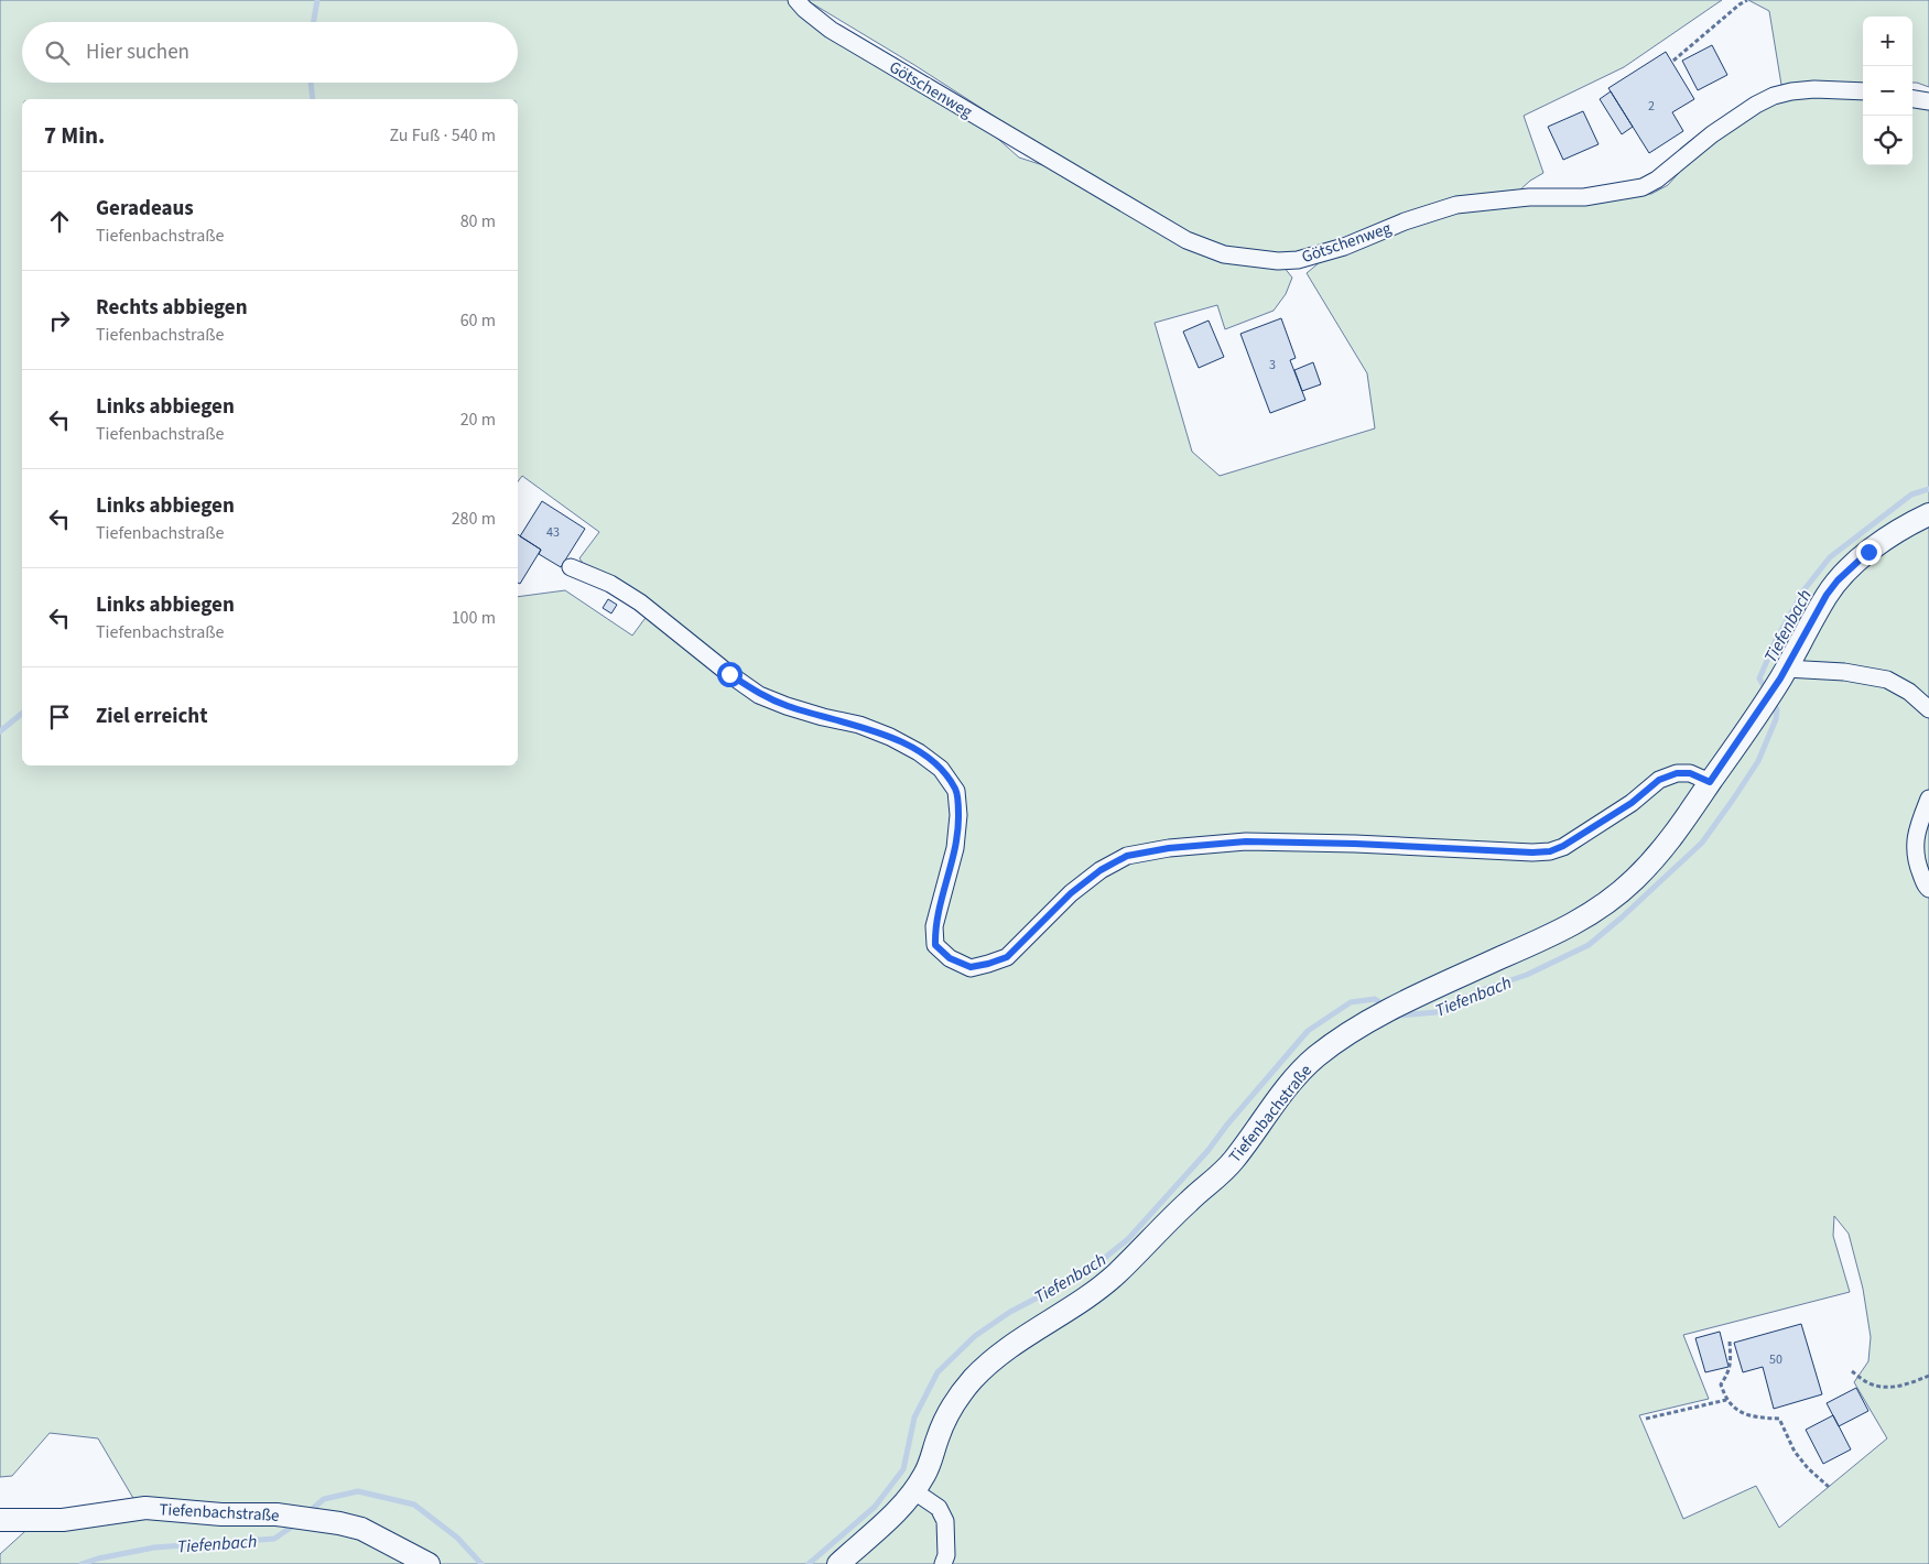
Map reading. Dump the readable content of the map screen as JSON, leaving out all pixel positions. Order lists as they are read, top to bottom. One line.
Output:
{"streets":{"street":["Götschenweg","Tiefenbachstraße"]},"water":["Tiefenbach"],"house_numbers":["2","3","43","50"],"page":{"map_buttons":["+","−"],"search":"Hier suchen","heading":["7 Min.","Zu Fuß · 540 m"],"list":[["Geradeaus","Tiefenbachstraße","80 m"],["Rechts abbiegen","Tiefenbachstraße","60 m"],["Links abbiegen","Tiefenbachstraße","20 m"],["Links abbiegen","Tiefenbachstraße","280 m"],["Links abbiegen","Tiefenbachstraße","100 m"],"Ziel erreicht"]}}
